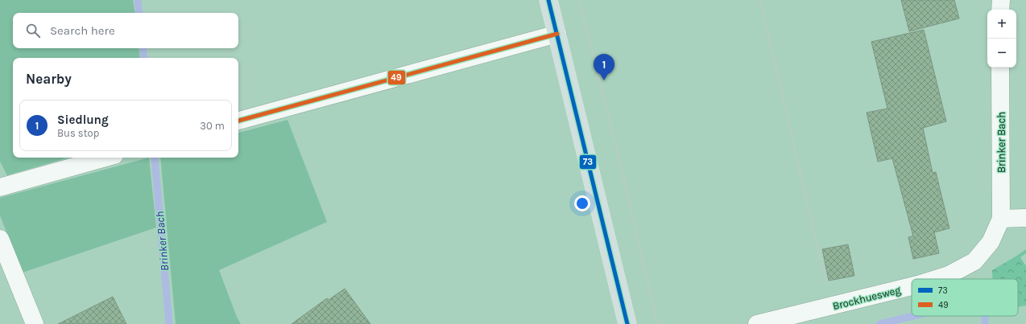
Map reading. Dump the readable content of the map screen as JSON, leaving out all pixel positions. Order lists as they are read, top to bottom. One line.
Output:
{"streets":{"street":["Brinker Bach","Brockhuesweg"]},"crossings":[["Brinker Bach","Brockhuesweg"]],"water":["Brinker Bach"],"lines":["transit line 73","transit line 49"],"legend":["73","49"],"page":{"map_buttons":["+","−"],"search":"Search here","pins":"1","heading":"Nearby","list":[{"mark":"1","name":"Siedlung","note":"Bus stop","value":"30 m"}]}}
